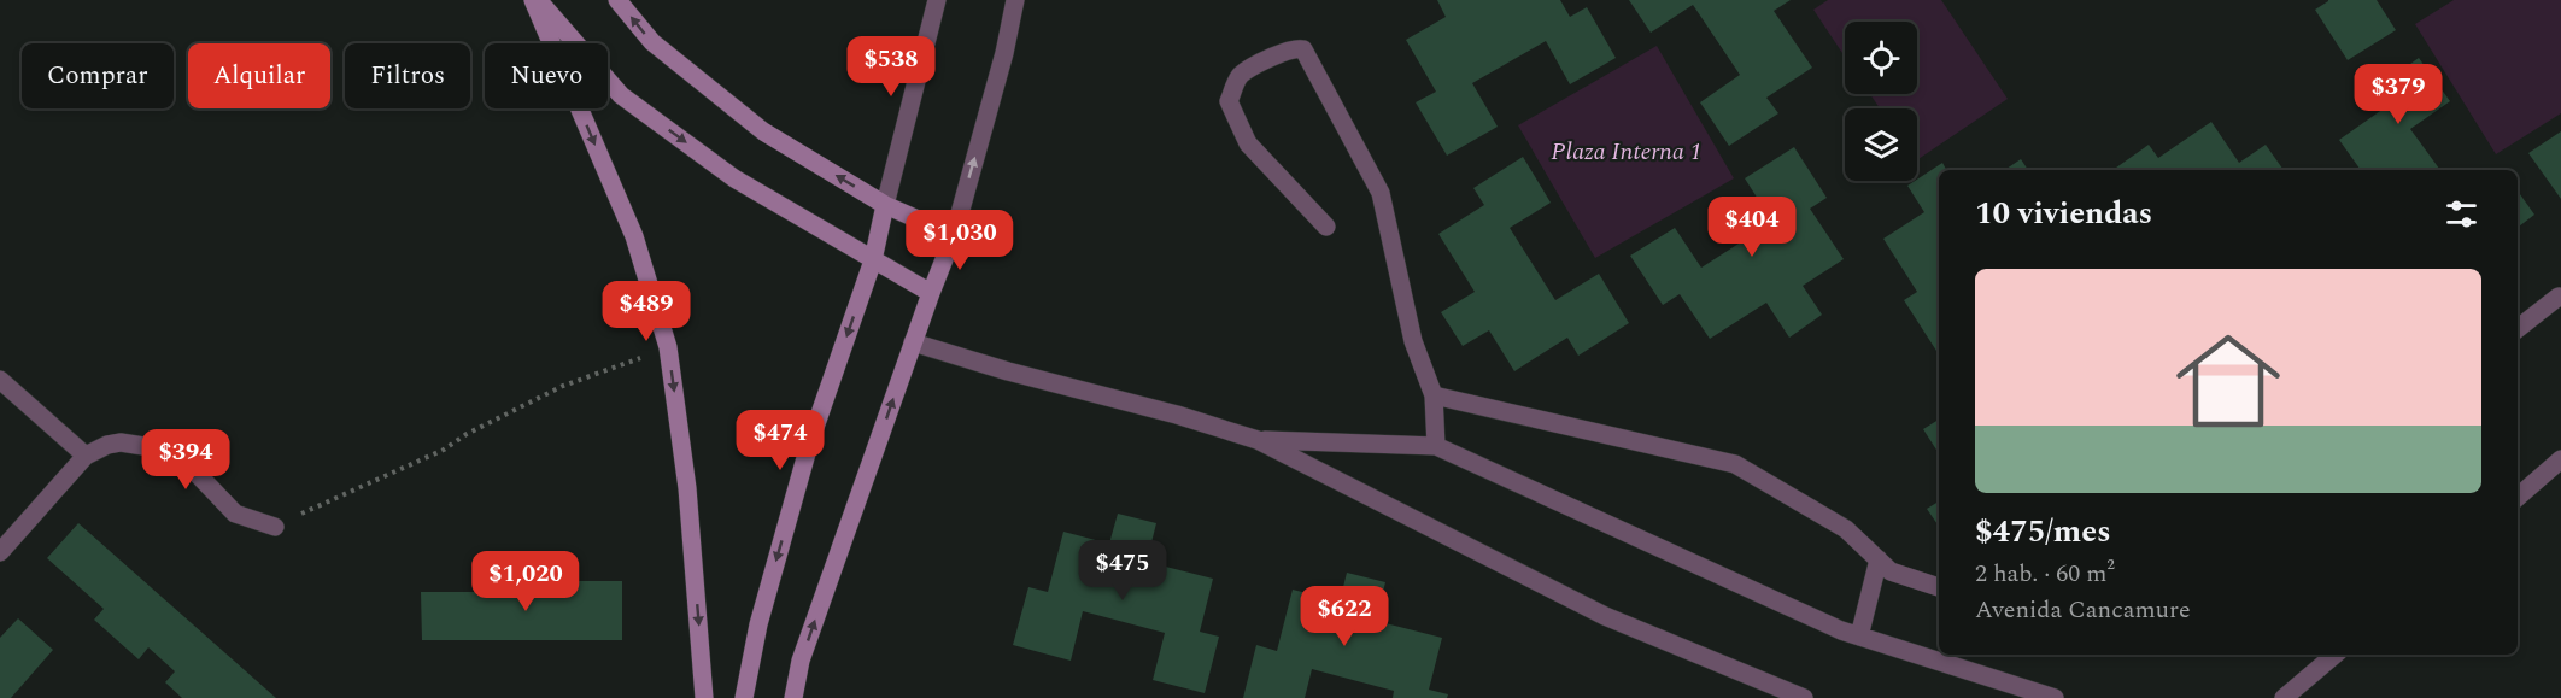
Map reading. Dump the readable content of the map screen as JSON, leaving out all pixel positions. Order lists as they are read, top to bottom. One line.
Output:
{"parks":["Plaza Interna 1"],"page":{"price":["$538","$379","$404","$1,030","$489","$474","$394","$475","$1,020","$622"],"chip":["Comprar","Alquilar","Filtros","Nuevo"],"heading":"10 viviendas","list":[{"name":"$475/mes","note":"2 hab. · 60 m² · Avenida Cancamure"}]}}
